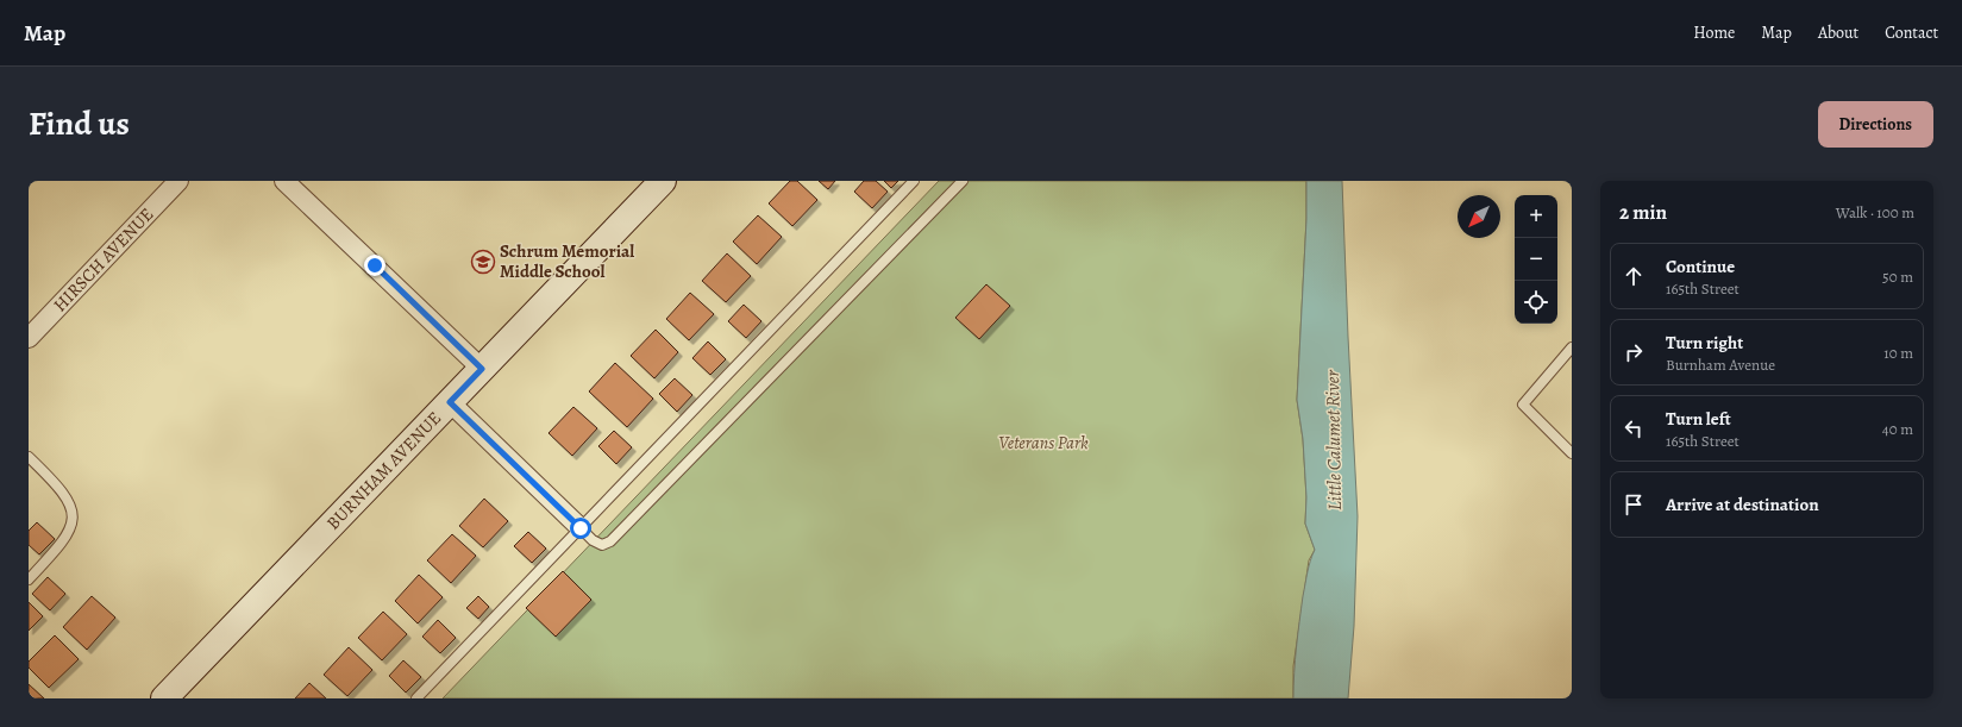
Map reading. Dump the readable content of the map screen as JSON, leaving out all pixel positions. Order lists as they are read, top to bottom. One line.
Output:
{"streets":{"main road":["BURNHAM AVENUE"],"street":["HIRSCH AVENUE"]},"water":["Little Calumet River"],"parks":["Veterans Park"],"places":{"school or university":["Schrum Memorial Middle School"]},"north":"bottom left","page":{"header":"Map","nav":["Home","Map","About","Contact"],"title":"Find us","buttons":"Directions","heading":["2 min","Walk · 100 m"],"map_buttons":["+","−"],"list":[["Continue","165th Street","50 m"],["Turn right","Burnham Avenue","10 m"],["Turn left","165th Street","40 m"],"Arrive at destination"]}}
